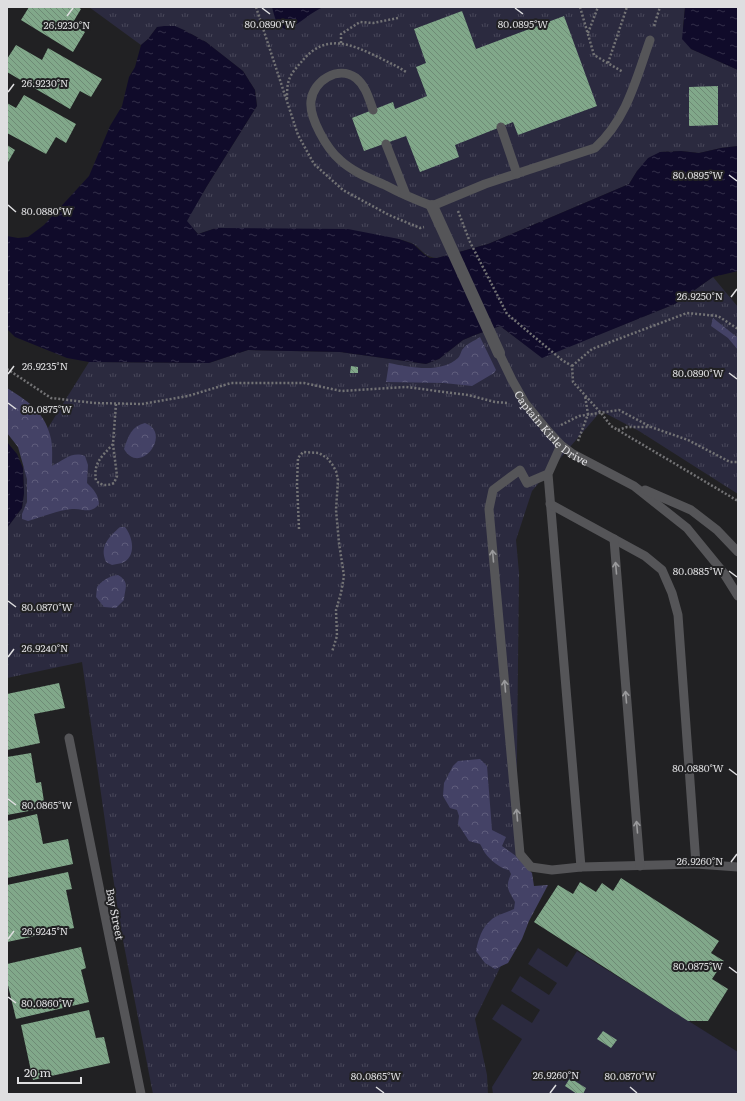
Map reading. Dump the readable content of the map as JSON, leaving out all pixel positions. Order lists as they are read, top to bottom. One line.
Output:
{"streets":{"street":["Captain Kirle Drive"],"lane":["Bay Street"]},"scale_bar":"20 m","coordinates":["80.0890°W","80.0895°W","26.9230°N","80.0880°W","26.9250°N","26.9235°N","80.0875°W","80.0885°W","80.0870°W","26.9240°N","80.0865°W","26.9260°N","26.9245°N","80.0860°W"]}
